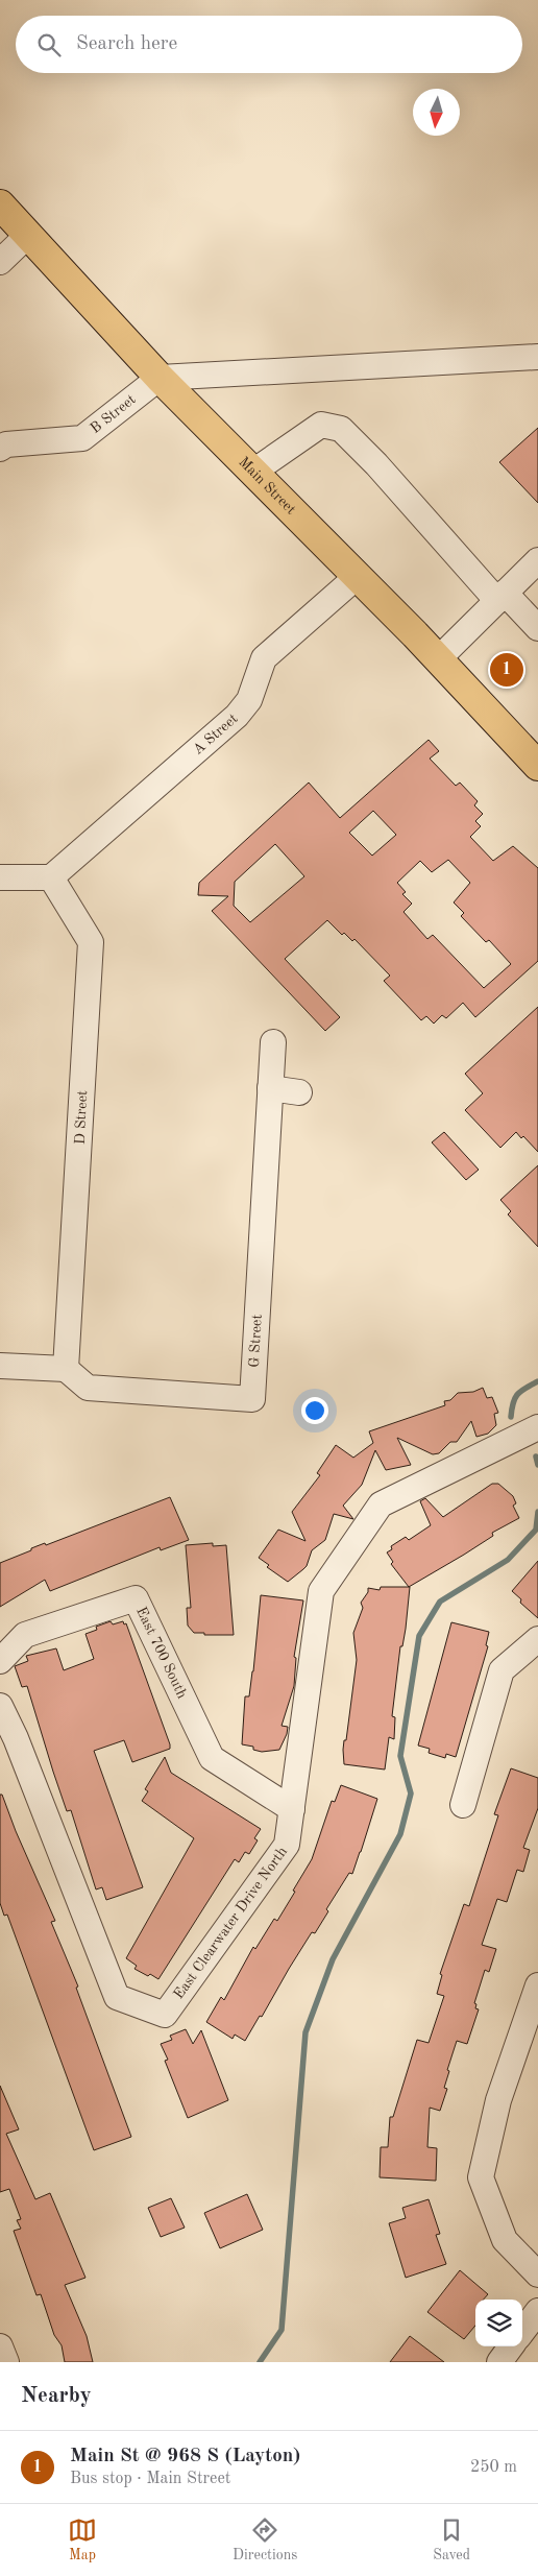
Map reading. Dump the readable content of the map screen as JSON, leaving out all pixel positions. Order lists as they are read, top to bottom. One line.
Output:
{"streets":{"main road":["Main Street"],"street":["B Street","A Street","D Street","G Street","East 700 South","East Clearwater Drive North"]},"crossings":[["B Street","Main Street"],["Main Street","A Street"],["A Street","D Street"],["D Street","G Street"],["East 700 South","East Clearwater Drive North"]],"north":"bottom","page":{"search":"Search here","pins":"1","heading":"Nearby","list":[{"mark":"1","name":"Main St @ 968 S (Layton)","note":"Bus stop · Main Street","value":"250 m"}],"nav":["Map","Directions","Saved"]}}
